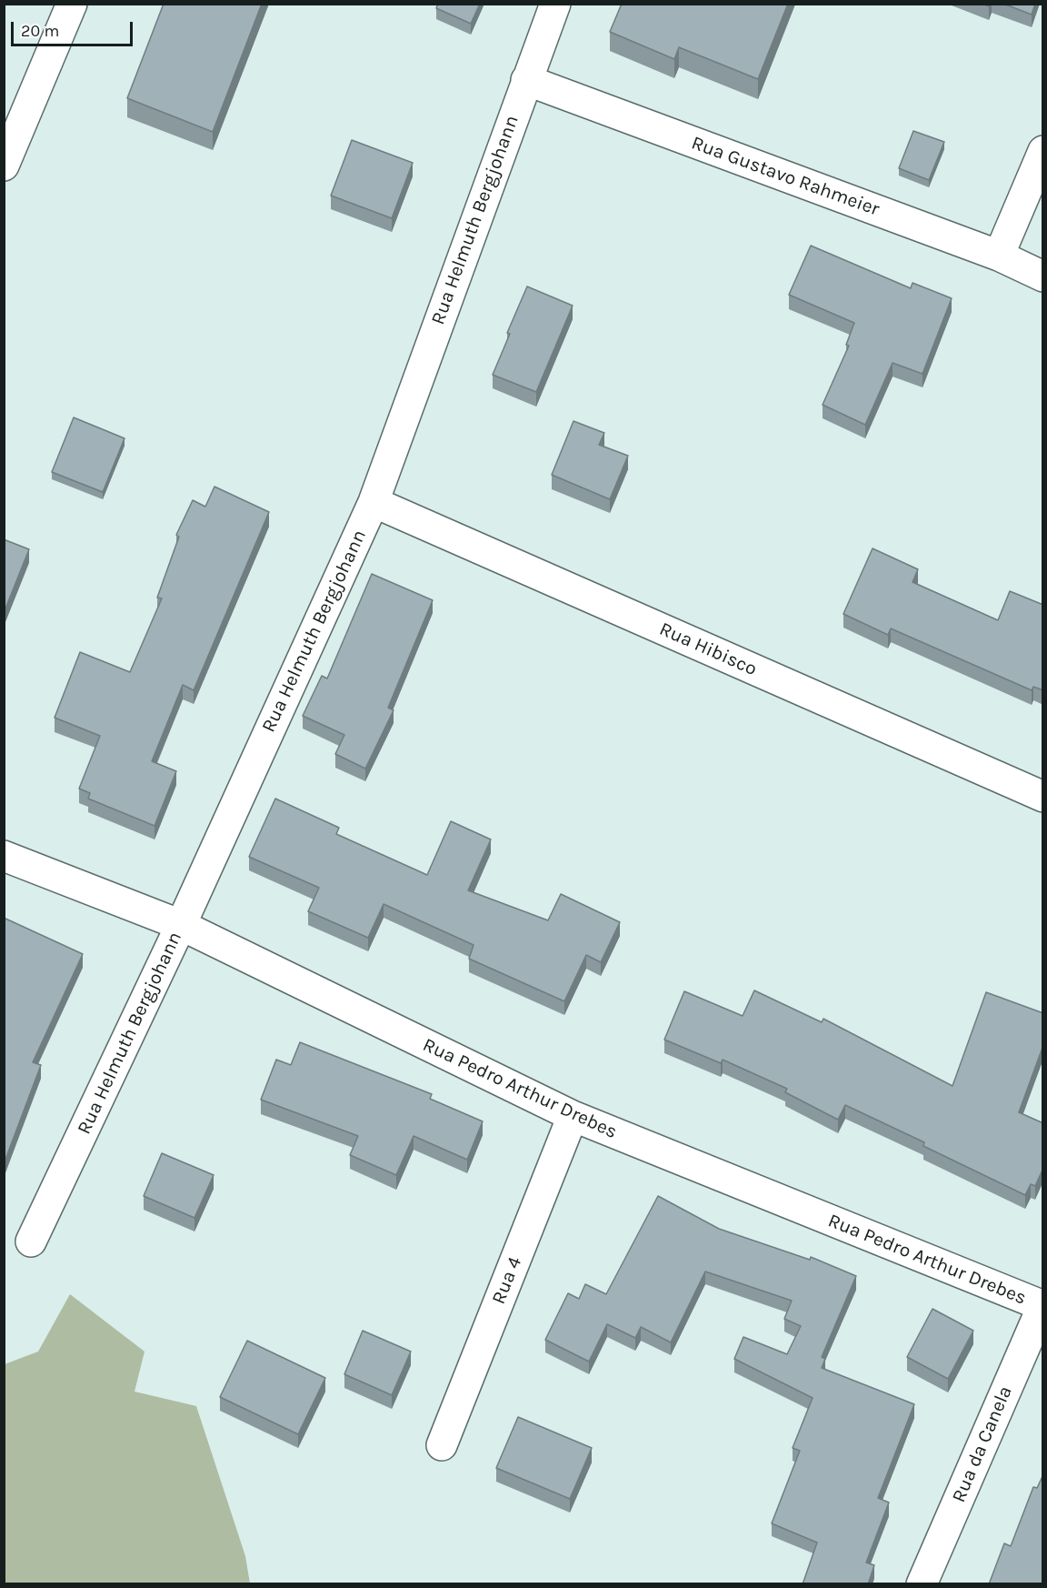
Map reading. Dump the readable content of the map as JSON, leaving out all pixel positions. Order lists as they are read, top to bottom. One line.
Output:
{"streets":{"street":["Rua Gustavo Rahmeier","Rua Helmuth Bergjohann","Rua Hibisco","Rua Pedro Arthur Drebes","Rua 4","Rua da Canela"]},"crossings":[["Rua Gustavo Rahmeier","Rua Helmuth Bergjohann"],["Rua Helmuth Bergjohann","Rua Hibisco"],["Rua Helmuth Bergjohann","Rua Pedro Arthur Drebes"],["Rua Pedro Arthur Drebes","Rua 4"],["Rua Pedro Arthur Drebes","Rua da Canela"]],"scale_bar":"20 m"}
